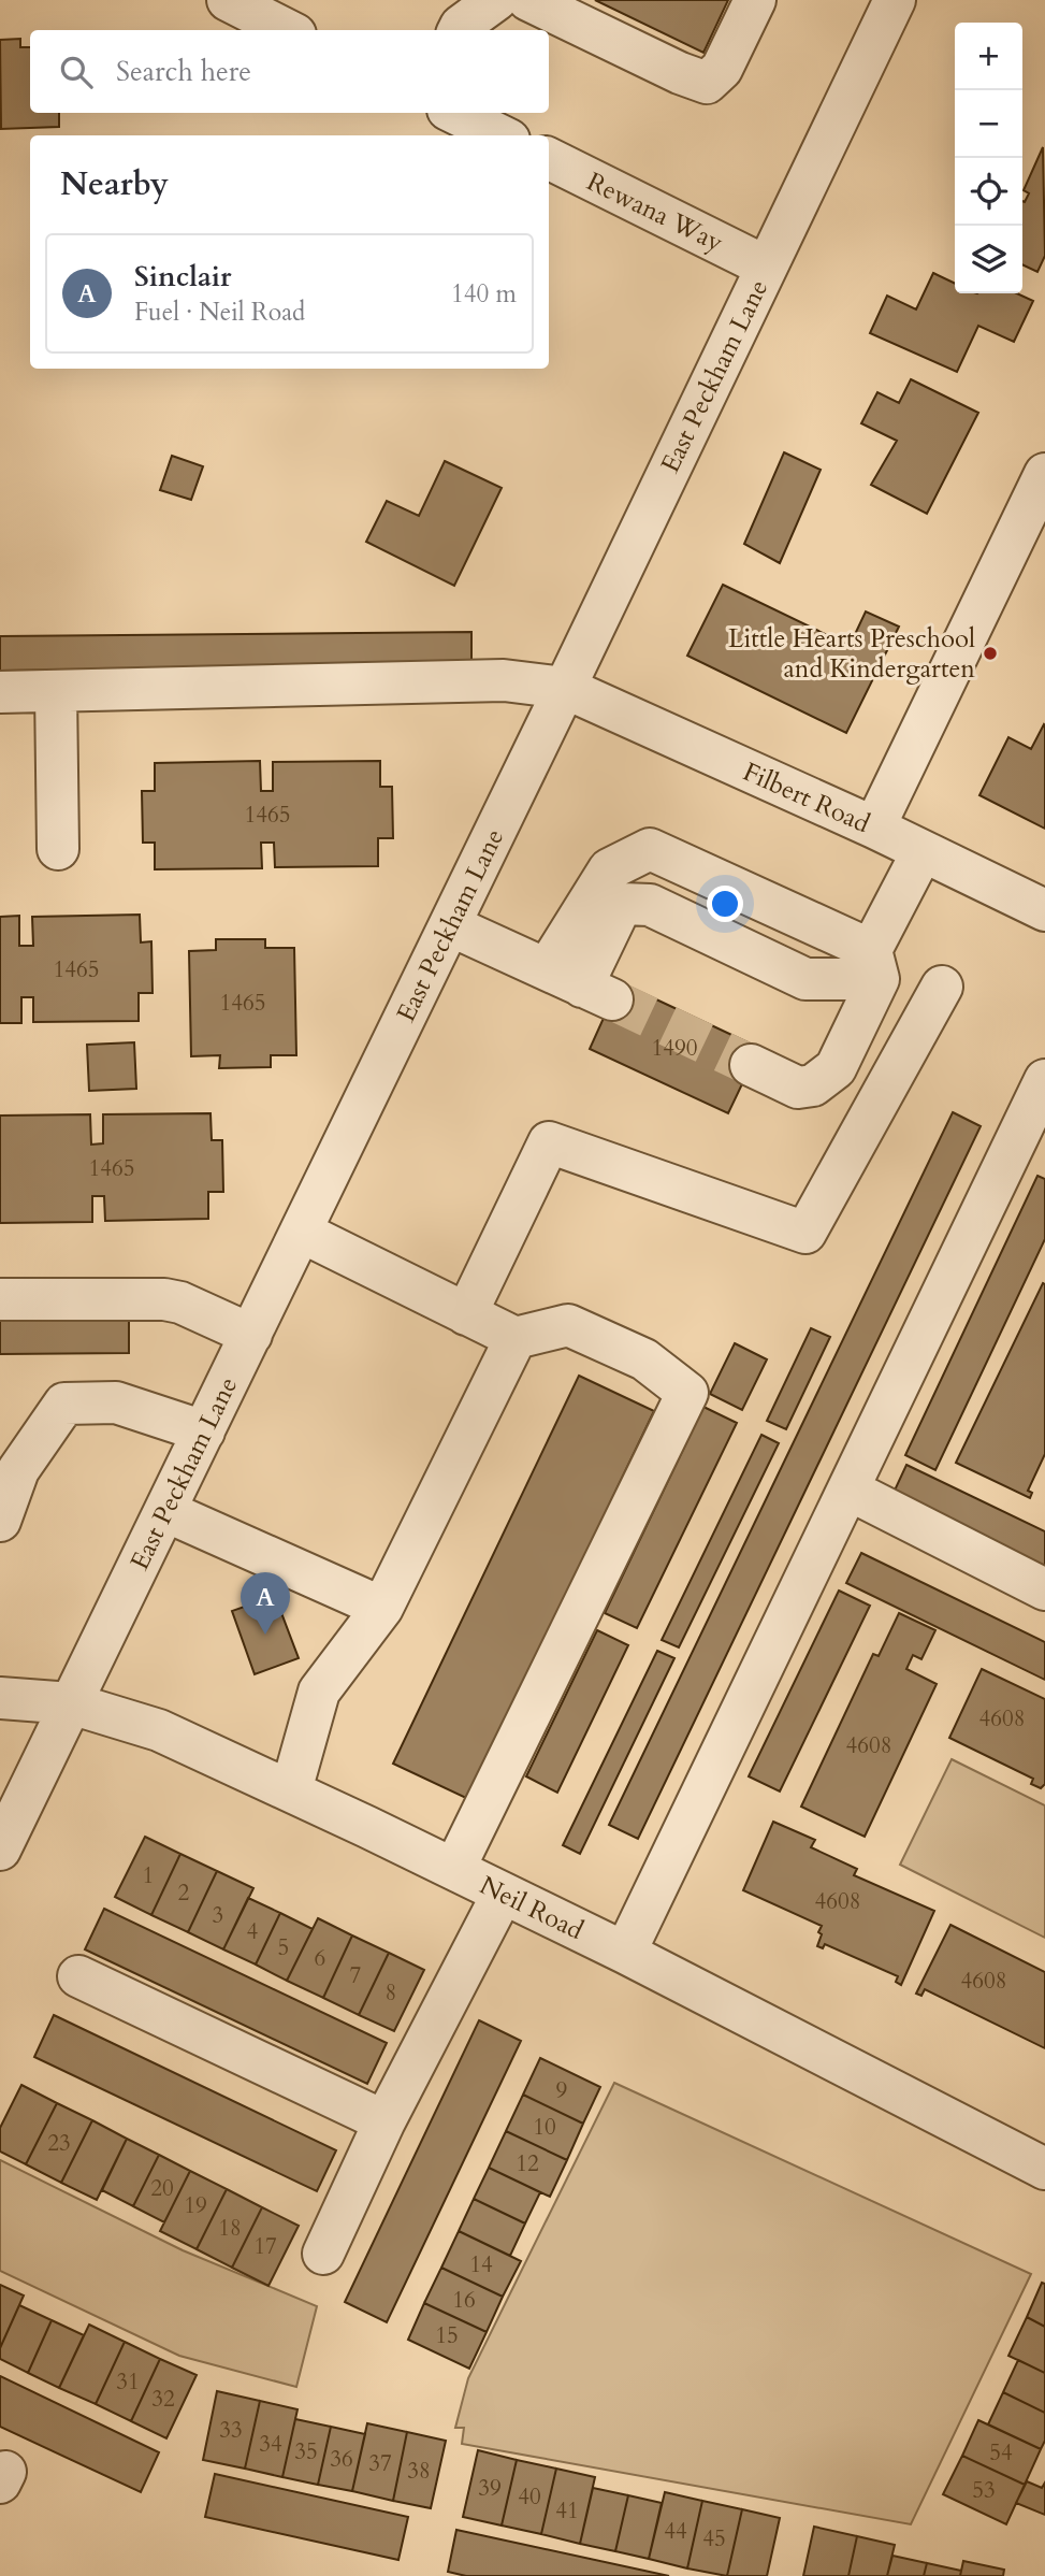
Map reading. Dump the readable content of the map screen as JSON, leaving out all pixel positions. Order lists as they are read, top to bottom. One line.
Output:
{"streets":{"street":["Rewana Way","East Peckham Lane","Filbert Road","Neil Road"]},"crossings":[["Rewana Way","East Peckham Lane"],["East Peckham Lane","Filbert Road"],["East Peckham Lane","Neil Road"]],"places":["Little Hearts Preschool and Kindergarten"],"house_numbers":["1465","1465","1465","1490","1465","4608","4608","1","2","4608","3","4","5","6","7","4608","8","9","10","23","12","20","19","18","17","14","16","15","31","32","33","34","35","54","36","37","38","39","53","40","41","44","45"],"page":{"map_buttons":["+","−"],"search":"Search here","heading":"Nearby","list":[{"mark":"A","name":"Sinclair","note":"Fuel · Neil Road","value":"140 m"}],"pins":"A"}}
